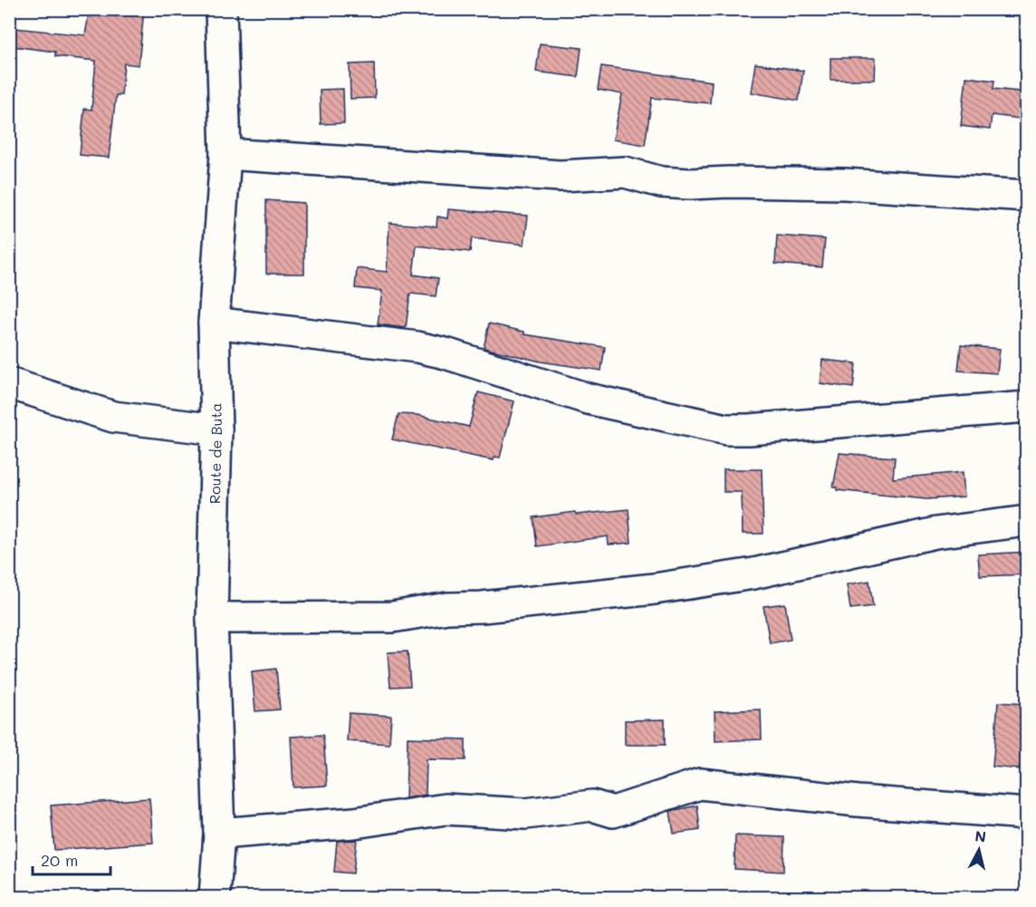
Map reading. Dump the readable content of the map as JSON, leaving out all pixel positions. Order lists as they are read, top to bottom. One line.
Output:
{"streets":{"main road":["Route de Buta"]},"scale_bar":"20 m","north":"top"}
